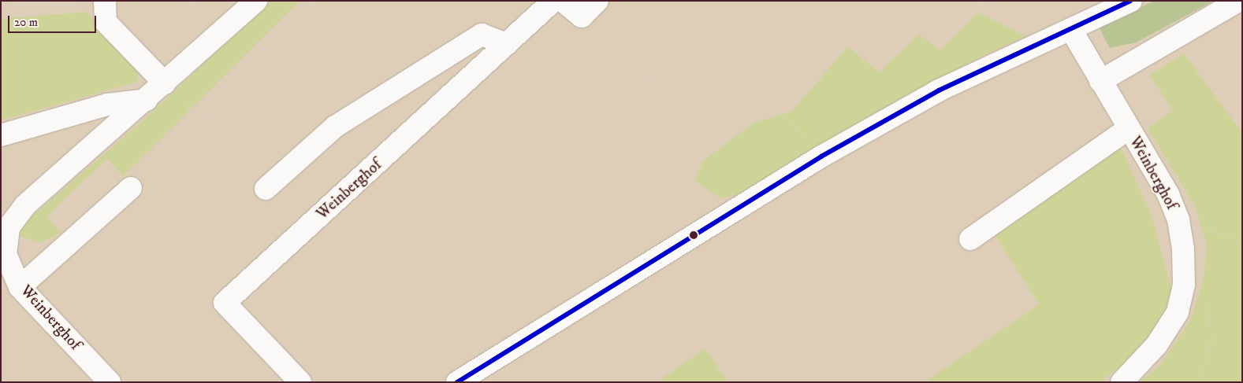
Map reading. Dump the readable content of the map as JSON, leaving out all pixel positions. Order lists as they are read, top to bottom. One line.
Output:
{"streets":{"street":["Weinberghof"]},"scale_bar":"20 m"}
